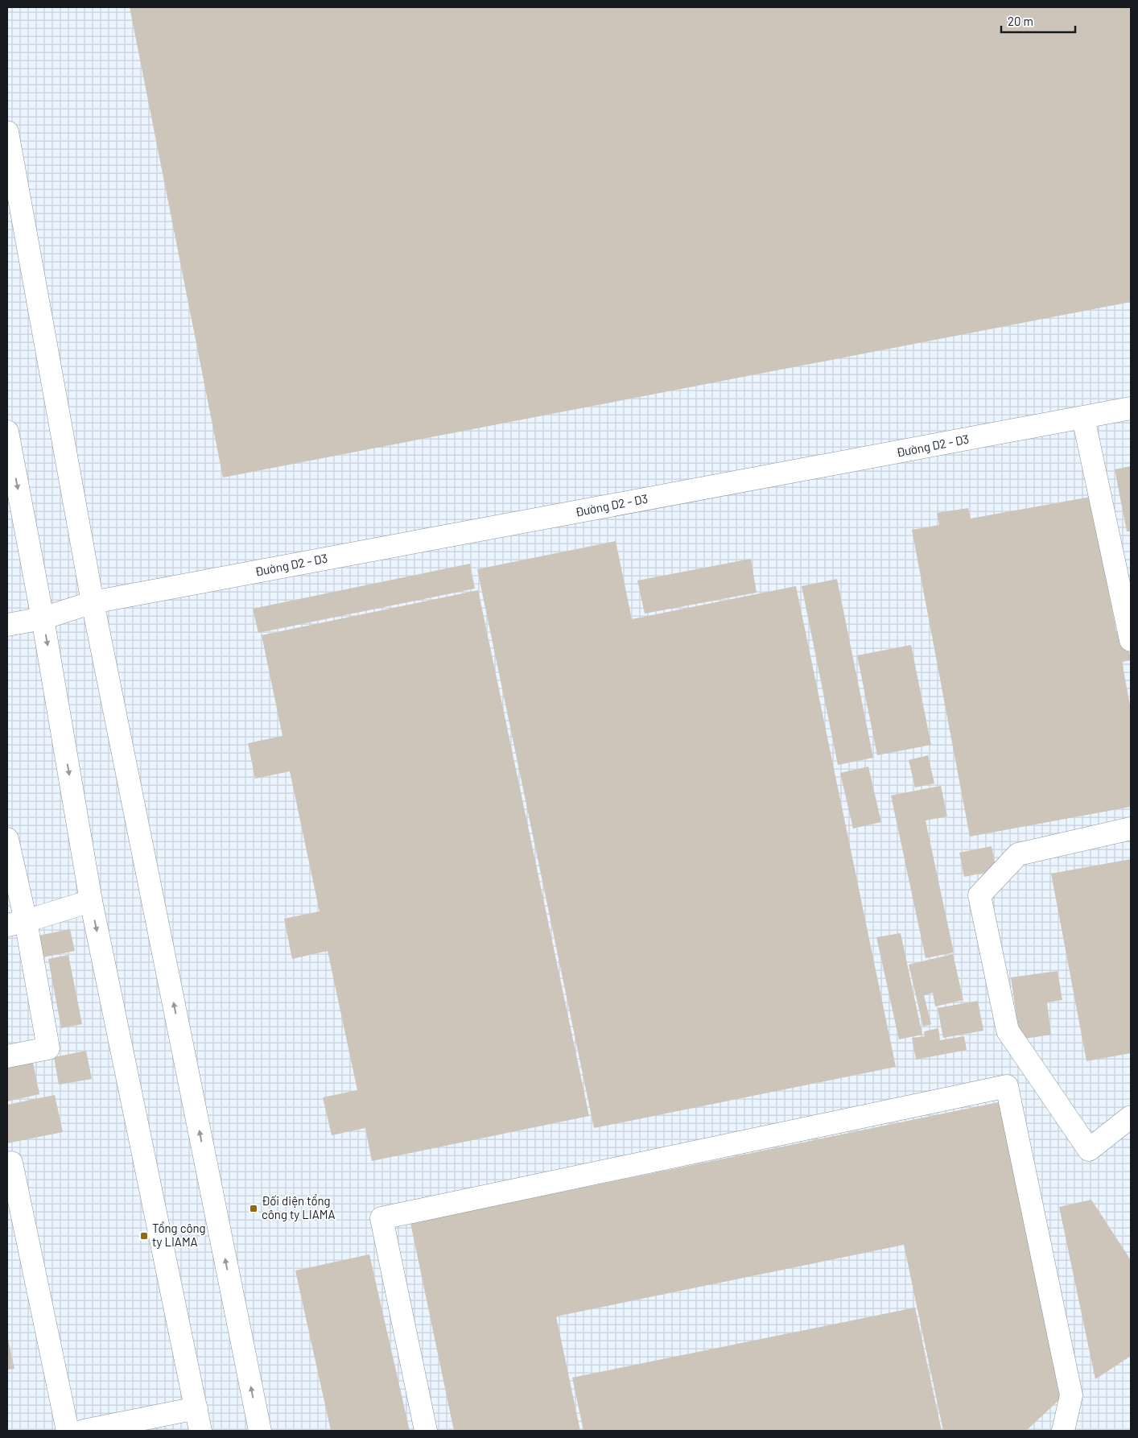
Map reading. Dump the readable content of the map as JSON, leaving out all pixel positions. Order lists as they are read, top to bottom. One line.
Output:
{"streets":{"street":["Đường D2 - D3"]},"places":{"transit":["Đối diện tổng công ty LIAMA","Tổng công ty LIAMA"]},"scale_bar":"20 m"}
